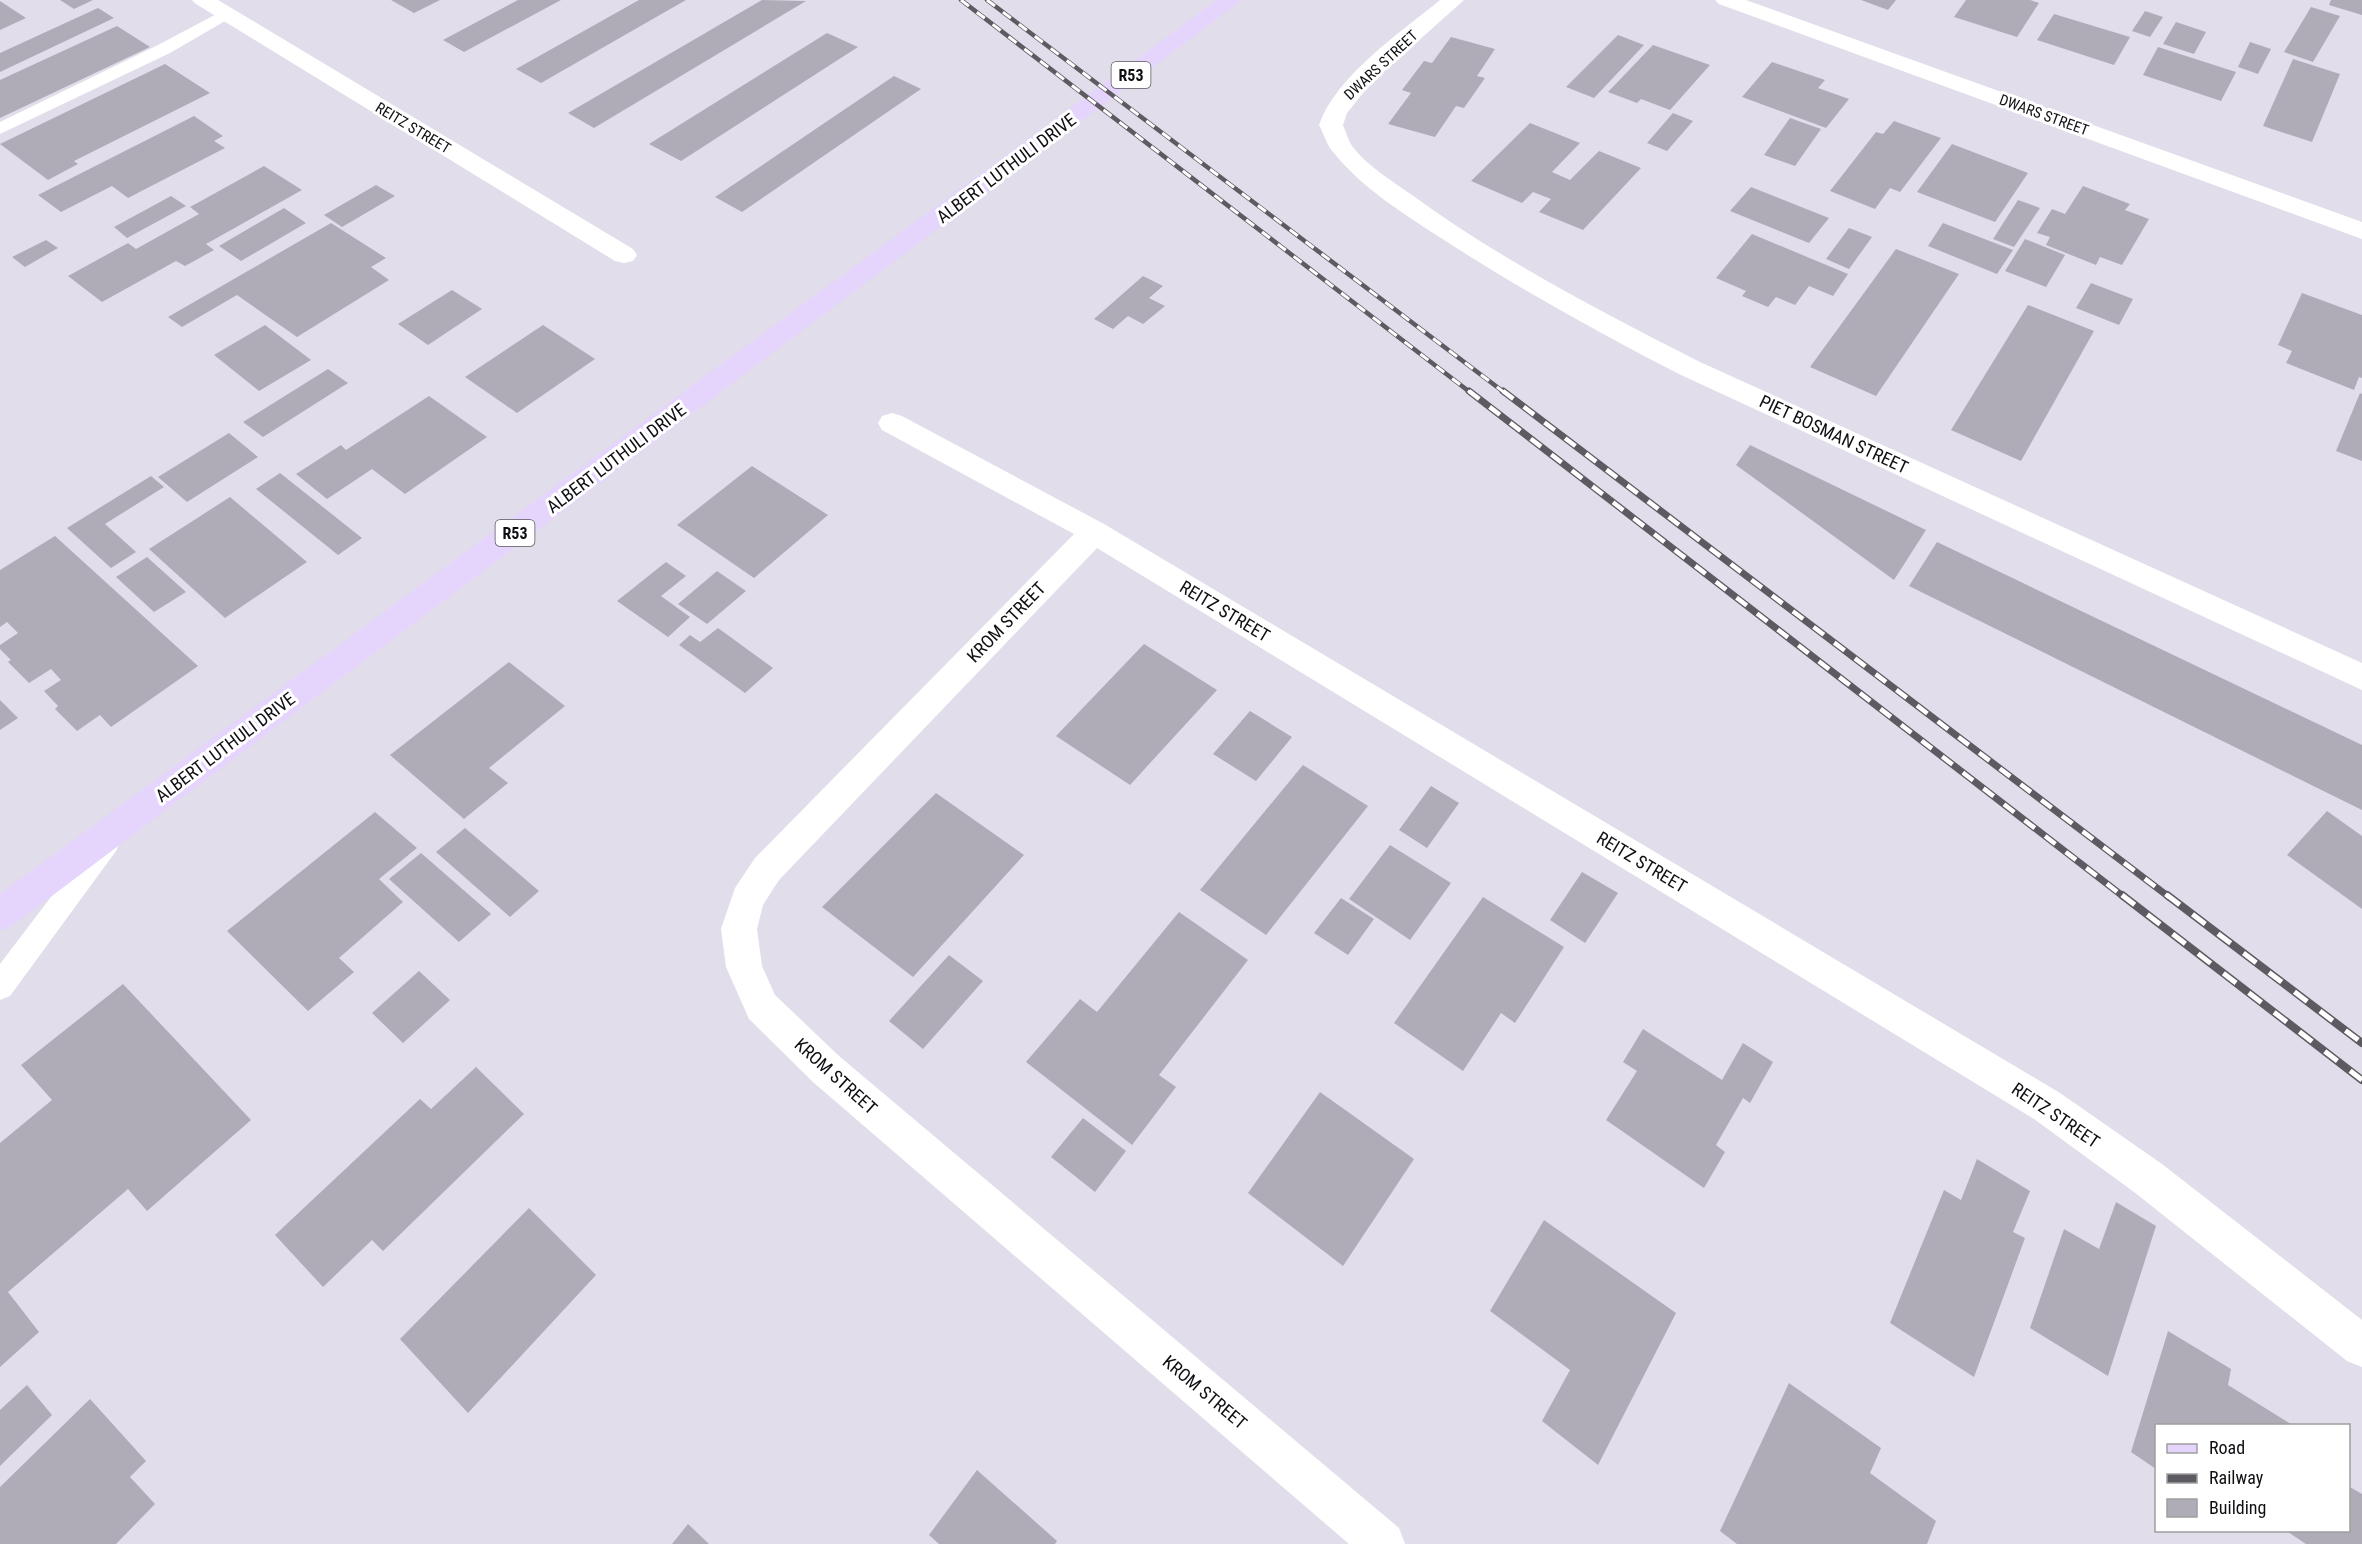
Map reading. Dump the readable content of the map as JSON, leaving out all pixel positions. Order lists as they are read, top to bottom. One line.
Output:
{"streets":{"main road":["R53","ALBERT LUTHULI DRIVE"],"street":["DWARS STREET","REITZ STREET","PIET BOSMAN STREET","KROM STREET"]},"crossings":[["DWARS STREET","PIET BOSMAN STREET"],["REITZ STREET","KROM STREET"]],"legend":["Road","Railway","Building"]}
